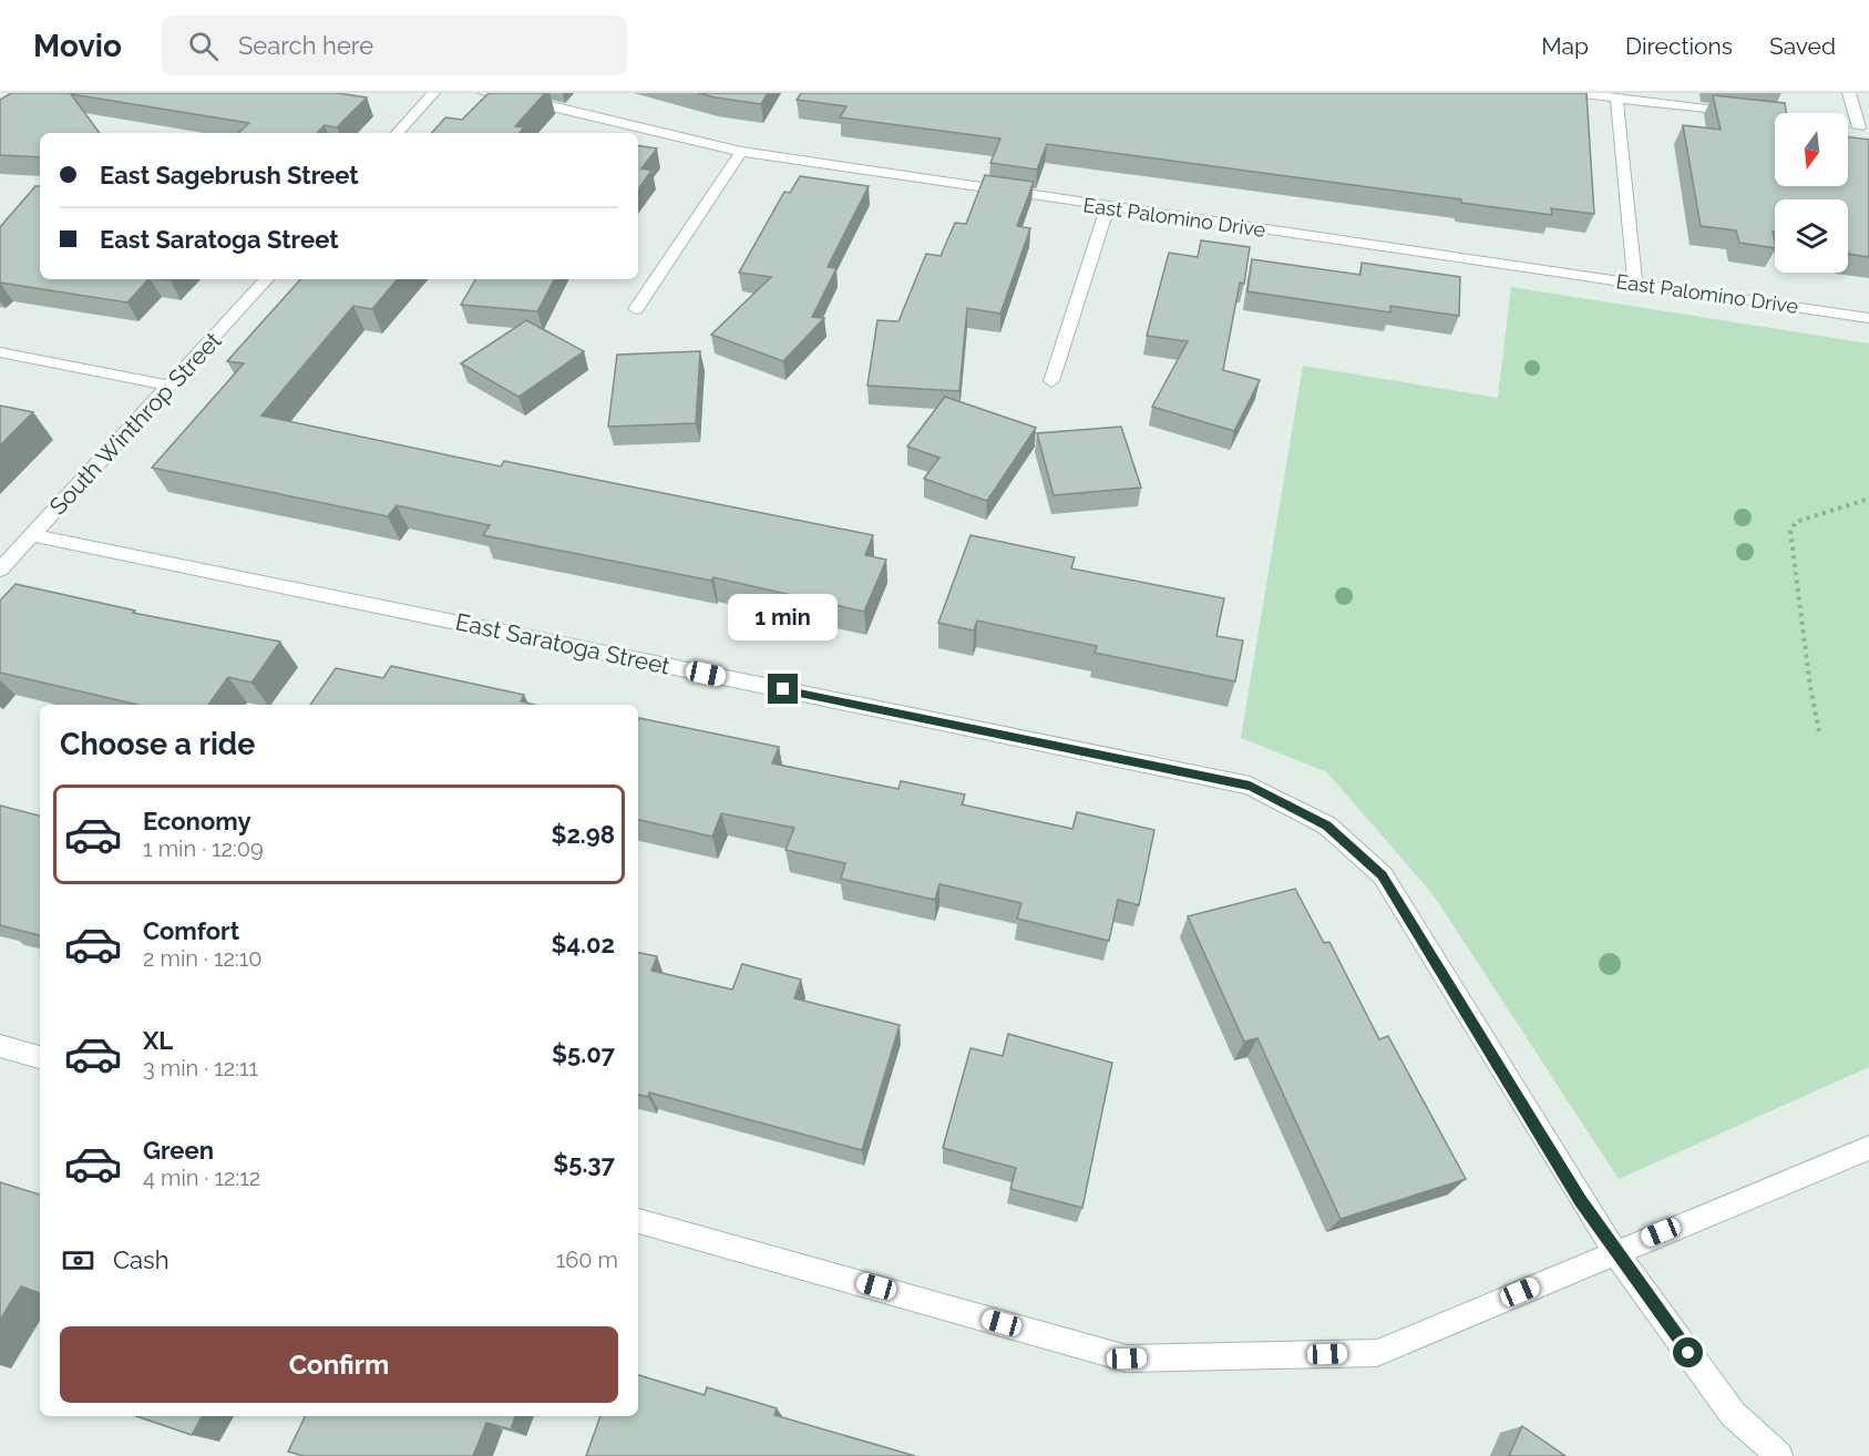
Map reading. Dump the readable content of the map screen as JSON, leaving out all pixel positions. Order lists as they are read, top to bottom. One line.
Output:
{"streets":{"street":["East Palomino Drive","South Winthrop Street","East Saratoga Street"]},"crossings":[["South Winthrop Street","East Saratoga Street"]],"north":"bottom","page":{"header":"Movio","search":"Search here","nav":["Map","Directions","Saved"],"banner":["East Sagebrush Street","East Saratoga Street"],"bubble":"1 min","heading":"Choose a ride","list":[{"name":"Economy","note":"1 min · 12:09","value":"$2.98"},{"name":"Comfort","note":"2 min · 12:10","value":"$4.02"},{"name":"XL","note":"3 min · 12:11","value":"$5.07"},{"name":"Green","note":"4 min · 12:12","value":"$5.37"}],"pay":["Cash","160 m"],"buttons":"Confirm"}}
